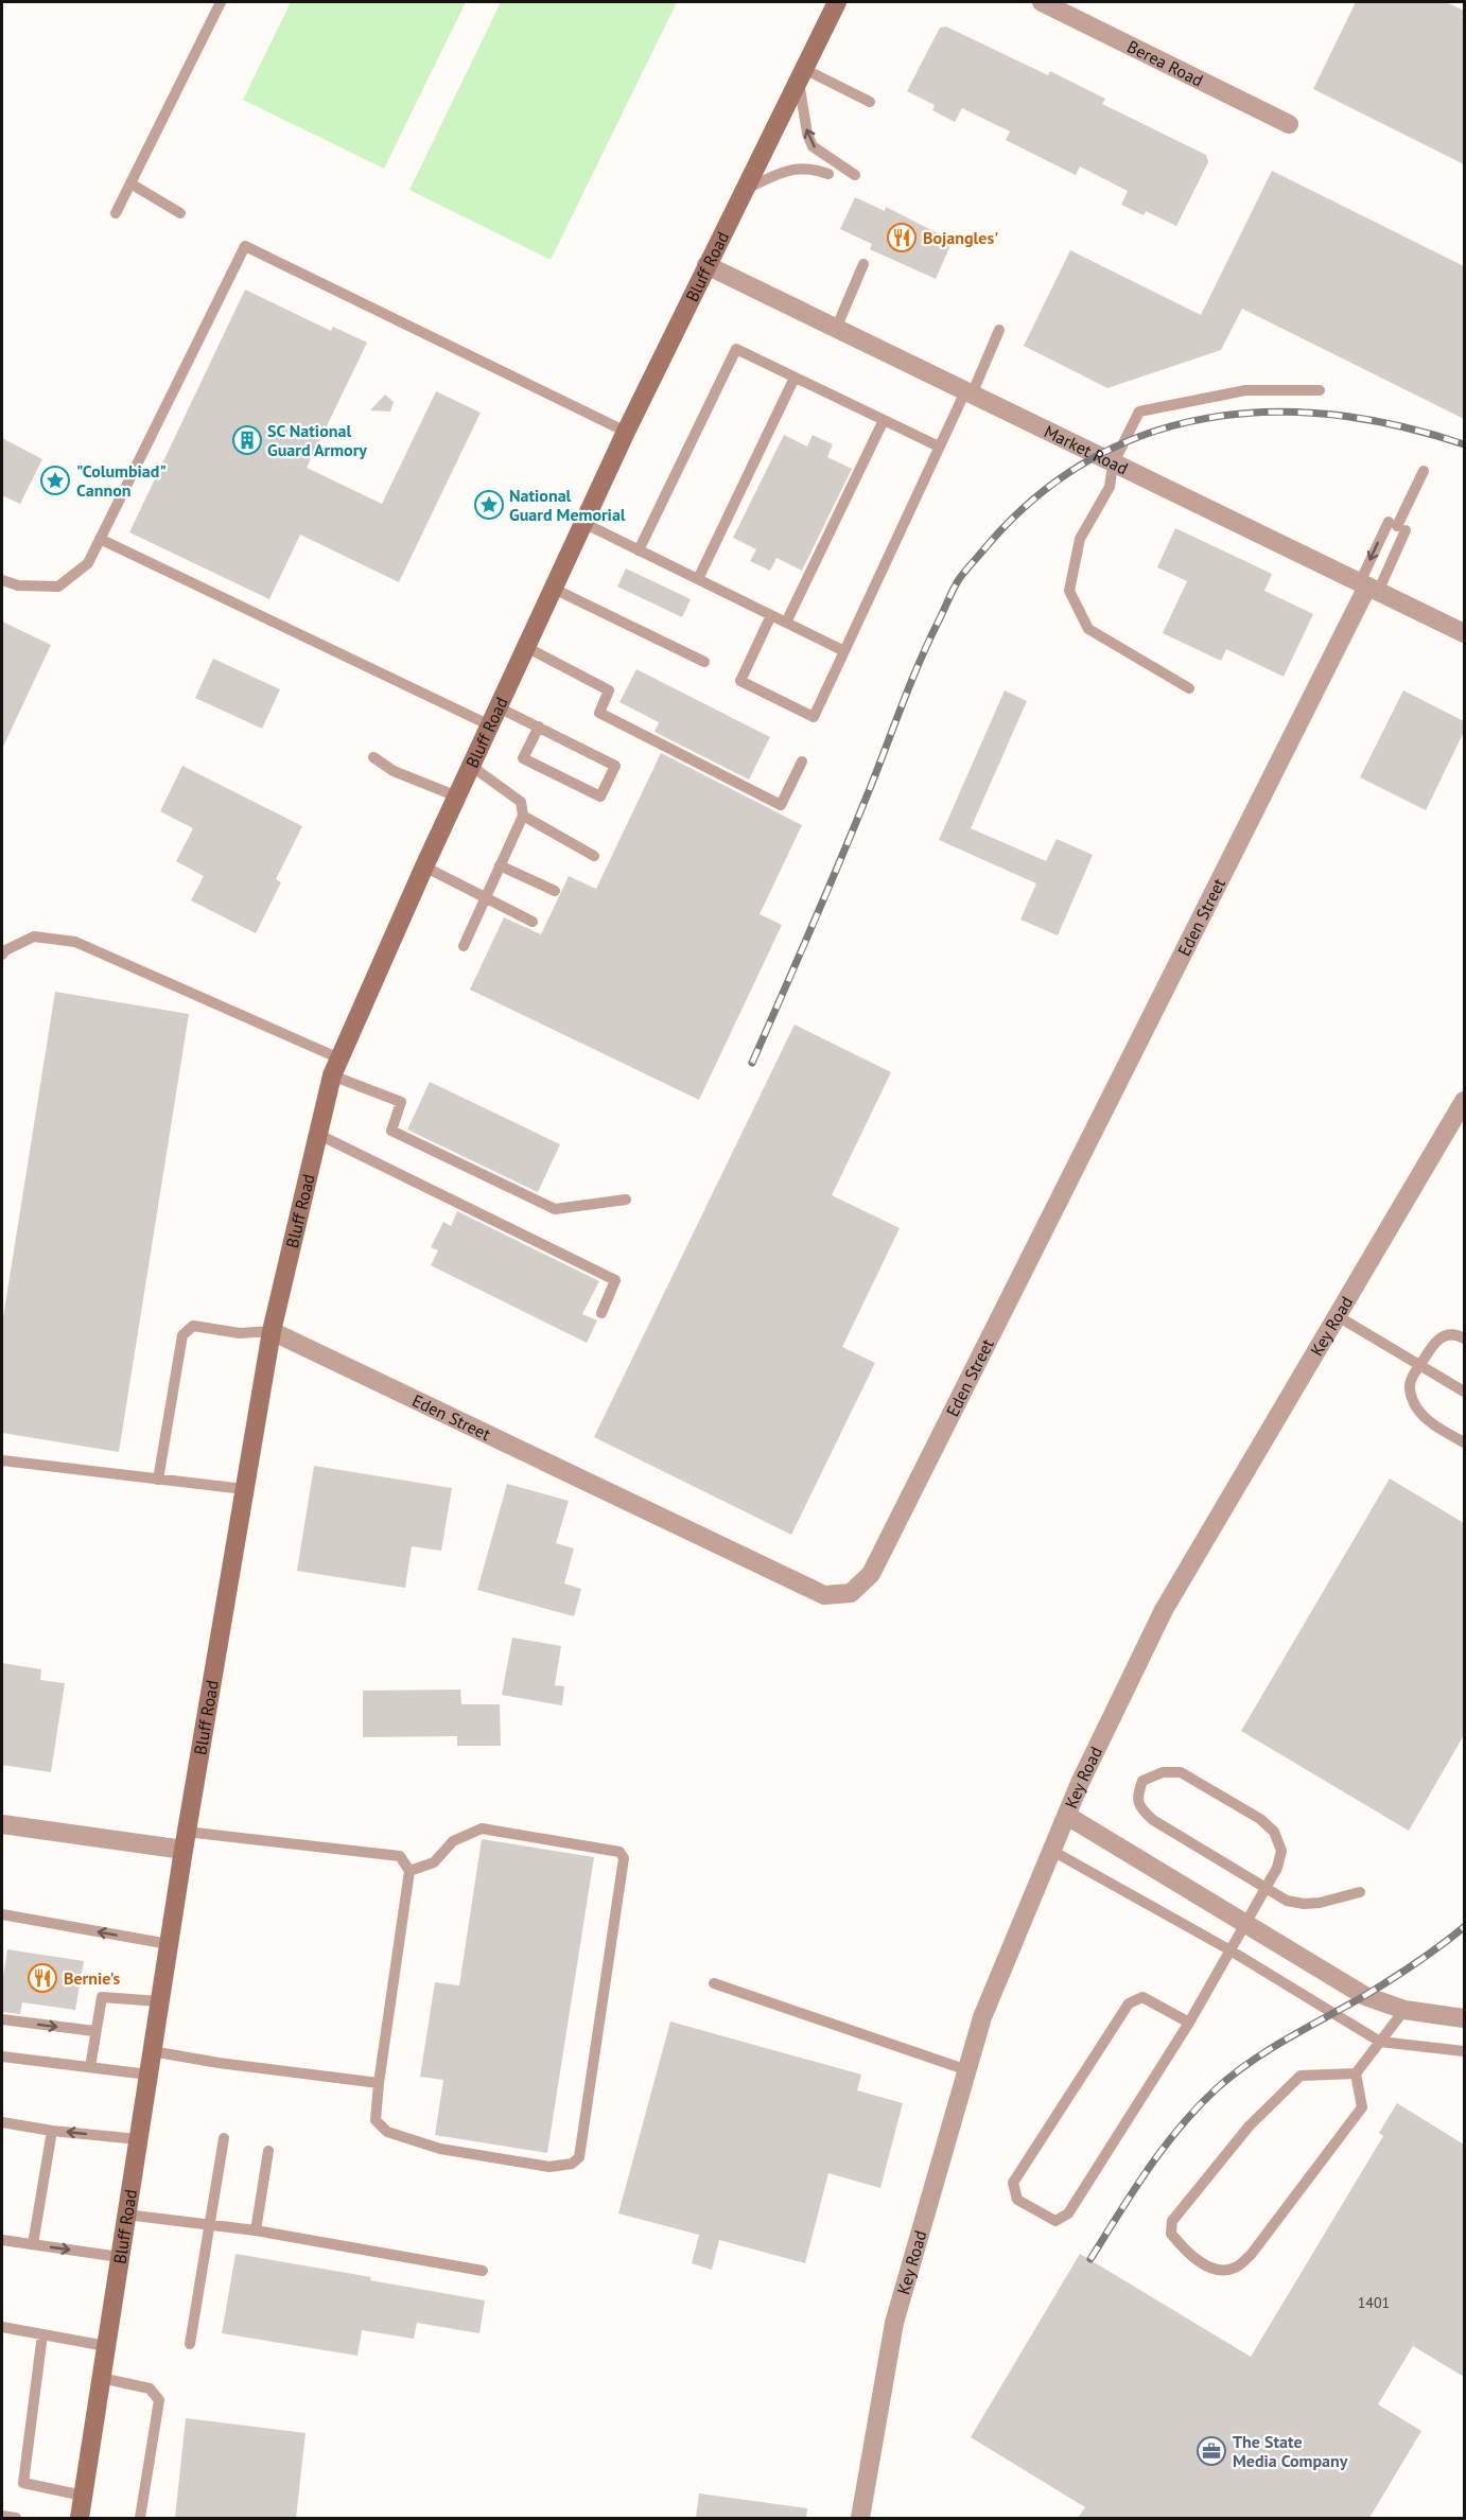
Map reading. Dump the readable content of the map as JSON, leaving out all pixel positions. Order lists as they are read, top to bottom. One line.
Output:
{"streets":{"main road":["Bluff Road"],"street":["Berea Road","Market Road","Eden Street","Key Road"]},"crossings":[["Bluff Road","Market Road"],["Bluff Road","Eden Street"],["Market Road","Eden Street"]],"places":{"restaurant":["Bojangles'","Bernie's"],"building":["SC National Guard Armory"],"place":["\"Columbiad\" Cannon","National Guard Memorial"],"office":["The State Media Company"]},"house_numbers":["1401"]}
